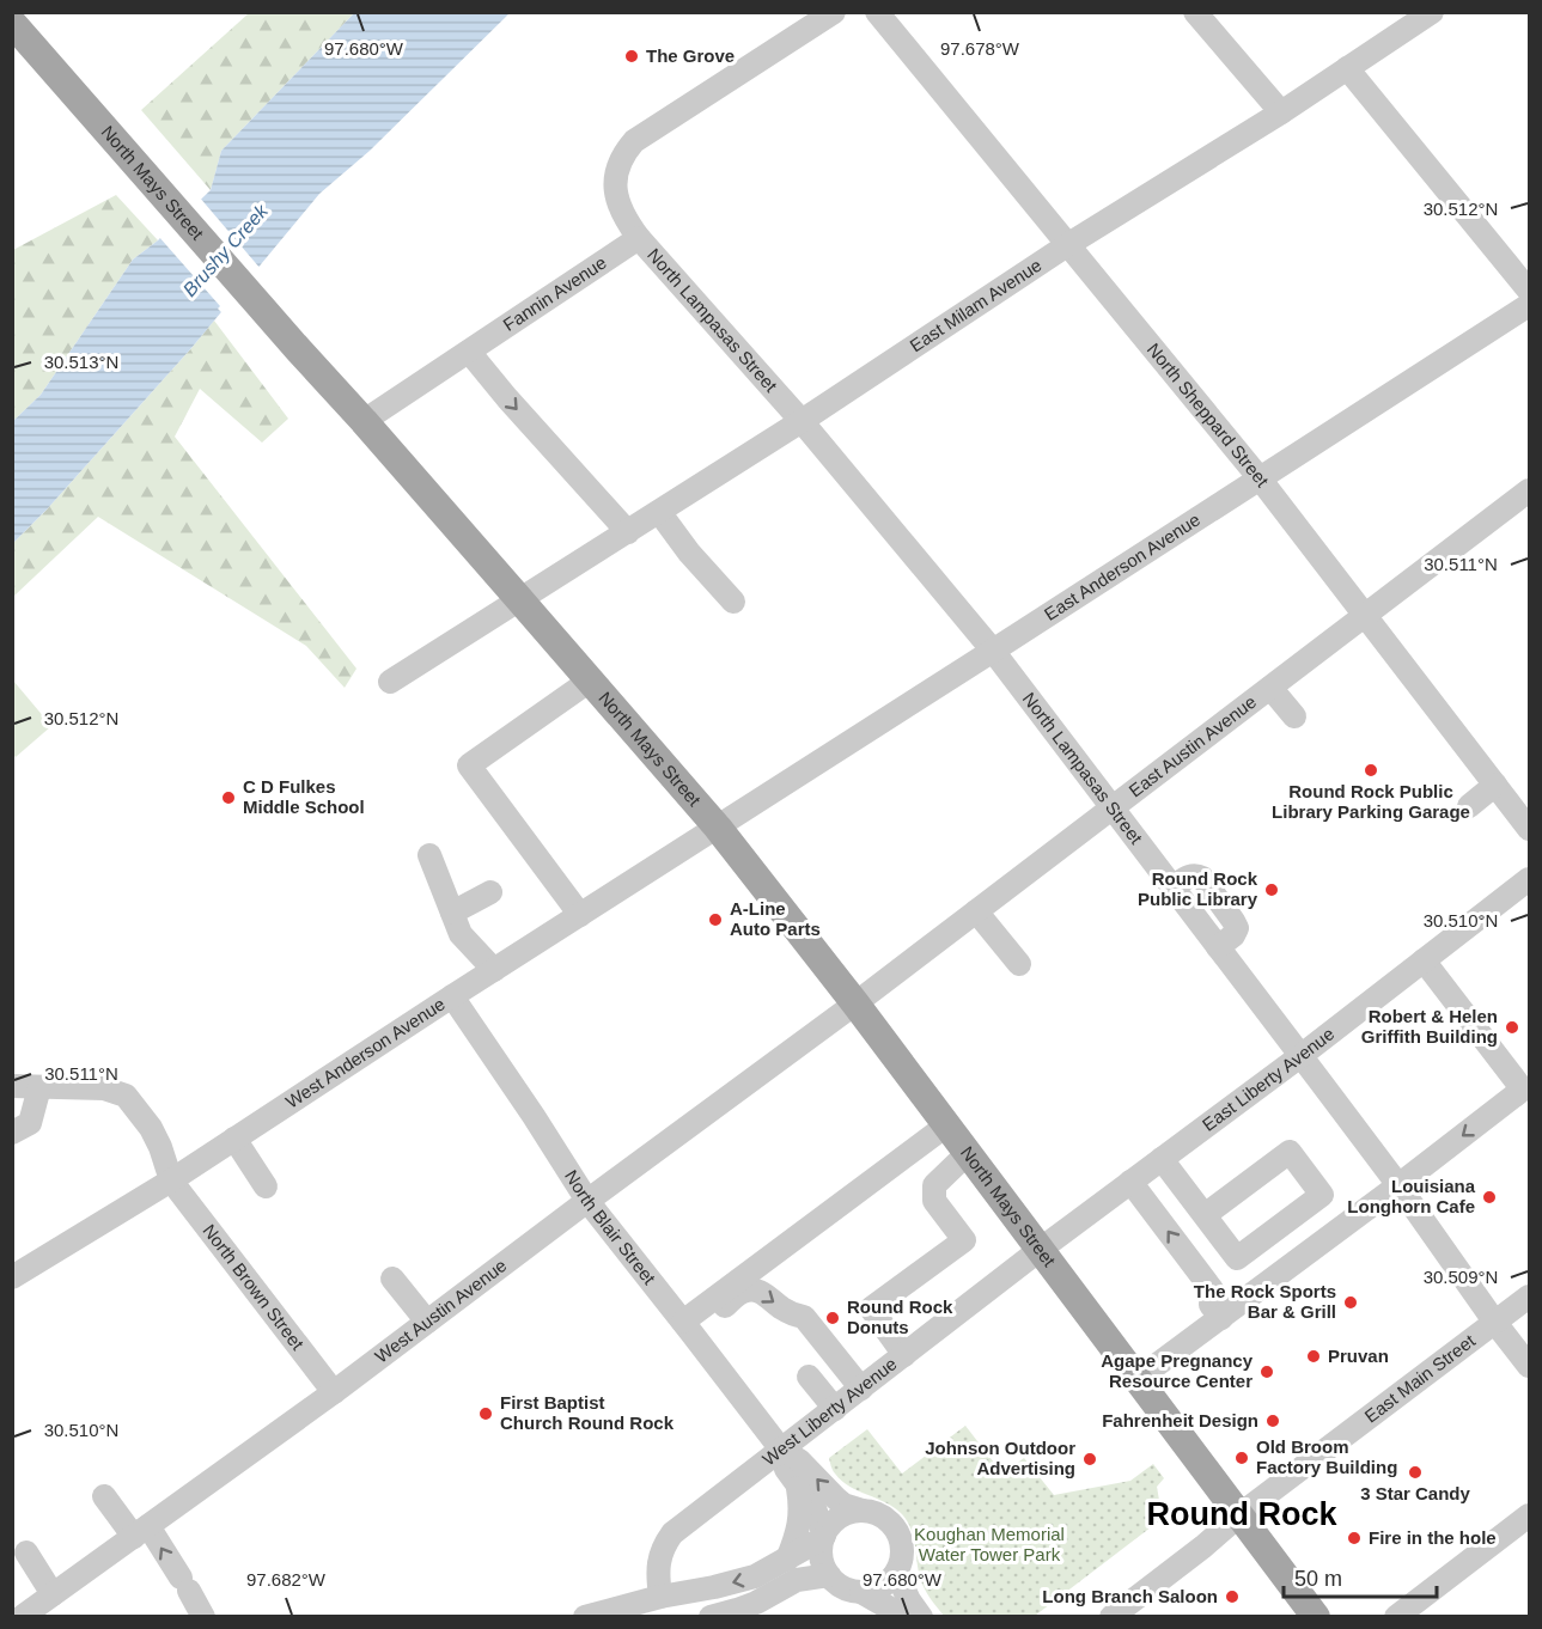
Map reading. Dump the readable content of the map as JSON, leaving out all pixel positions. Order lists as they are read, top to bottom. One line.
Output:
{"streets":{"main road":["North Mays Street"],"street":["Fannin Avenue","East Milam Avenue","North Lampasas Street","North Sheppard Street","East Anderson Avenue","East Austin Avenue","West Anderson Avenue","East Liberty Avenue","North Blair Street","North Brown Street","West Austin Avenue","East Main Street","West Liberty Avenue"]},"crossings":[["North Mays Street","Fannin Avenue"],["North Mays Street","East Milam Avenue"],["North Mays Street","East Anderson Avenue"],["North Mays Street","East Austin Avenue"],["North Mays Street","West Anderson Avenue"],["North Mays Street","East Liberty Avenue"],["North Mays Street","West Austin Avenue"],["North Mays Street","East Main Street"],["North Mays Street","West Liberty Avenue"],["Fannin Avenue","North Lampasas Street"],["East Milam Avenue","North Lampasas Street"],["East Milam Avenue","North Sheppard Street"],["North Lampasas Street","East Anderson Avenue"],["North Lampasas Street","East Austin Avenue"],["North Lampasas Street","East Liberty Avenue"],["North Lampasas Street","East Main Street"],["North Sheppard Street","East Anderson Avenue"],["North Sheppard Street","East Austin Avenue"],["East Anderson Avenue","West Anderson Avenue"],["East Austin Avenue","West Austin Avenue"],["West Anderson Avenue","North Blair Street"],["West Anderson Avenue","North Brown Street"],["East Liberty Avenue","West Liberty Avenue"],["North Blair Street","West Austin Avenue"],["North Blair Street","West Liberty Avenue"],["North Brown Street","West Austin Avenue"]],"districts":["Round Rock"],"water":["Brushy Creek"],"parks":["Koughan Memorial Water Tower Park"],"places":["The Grove","Round Rock Public Library Parking Garage","C D Fulkes Middle School","Round Rock Public Library","A-Line Auto Parts","Robert & Helen Griffith Building","Louisiana Longhorn Cafe","The Rock Sports Bar & Grill","Round Rock Donuts","Pruvan","Agape Pregnancy Resource Center","First Baptist Church Round Rock","Fahrenheit Design","Old Broom Factory Building","Johnson Outdoor Advertising","3 Star Candy","Fire in the hole","Long Branch Saloon"],"scale_bar":"50 m","coordinates":["97.680°W","97.678°W","30.512°N","30.513°N","30.511°N","30.510°N","30.509°N","97.682°W"]}
